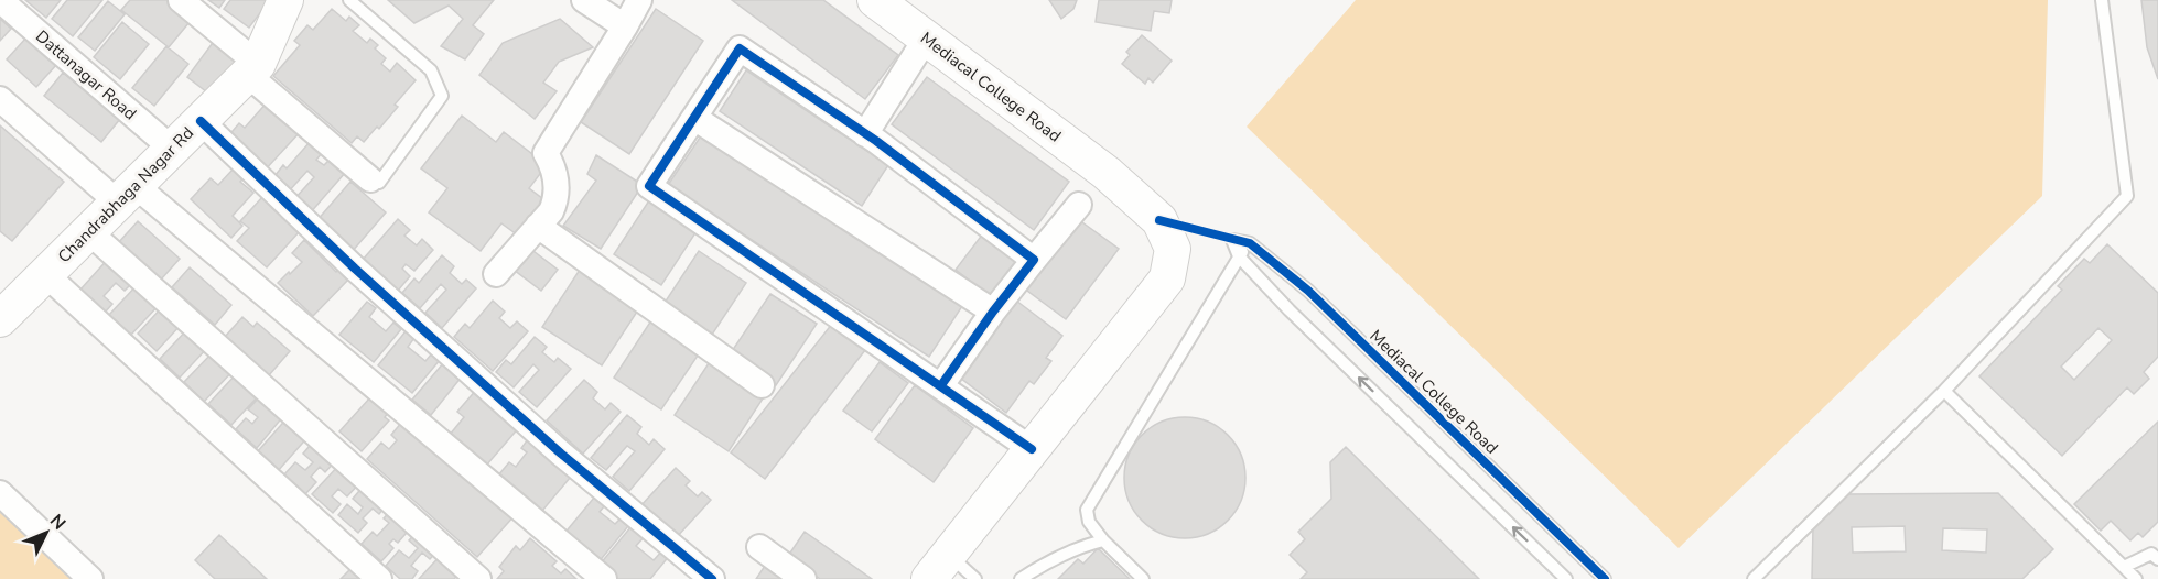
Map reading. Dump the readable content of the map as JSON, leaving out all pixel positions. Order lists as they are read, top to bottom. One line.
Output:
{"streets":{"street":["Dattanagar Road","Mediacal College Road","Chandrabhaga Nagar Rd"]},"crossings":[["Dattanagar Road","Chandrabhaga Nagar Rd"]],"north":"top right"}
